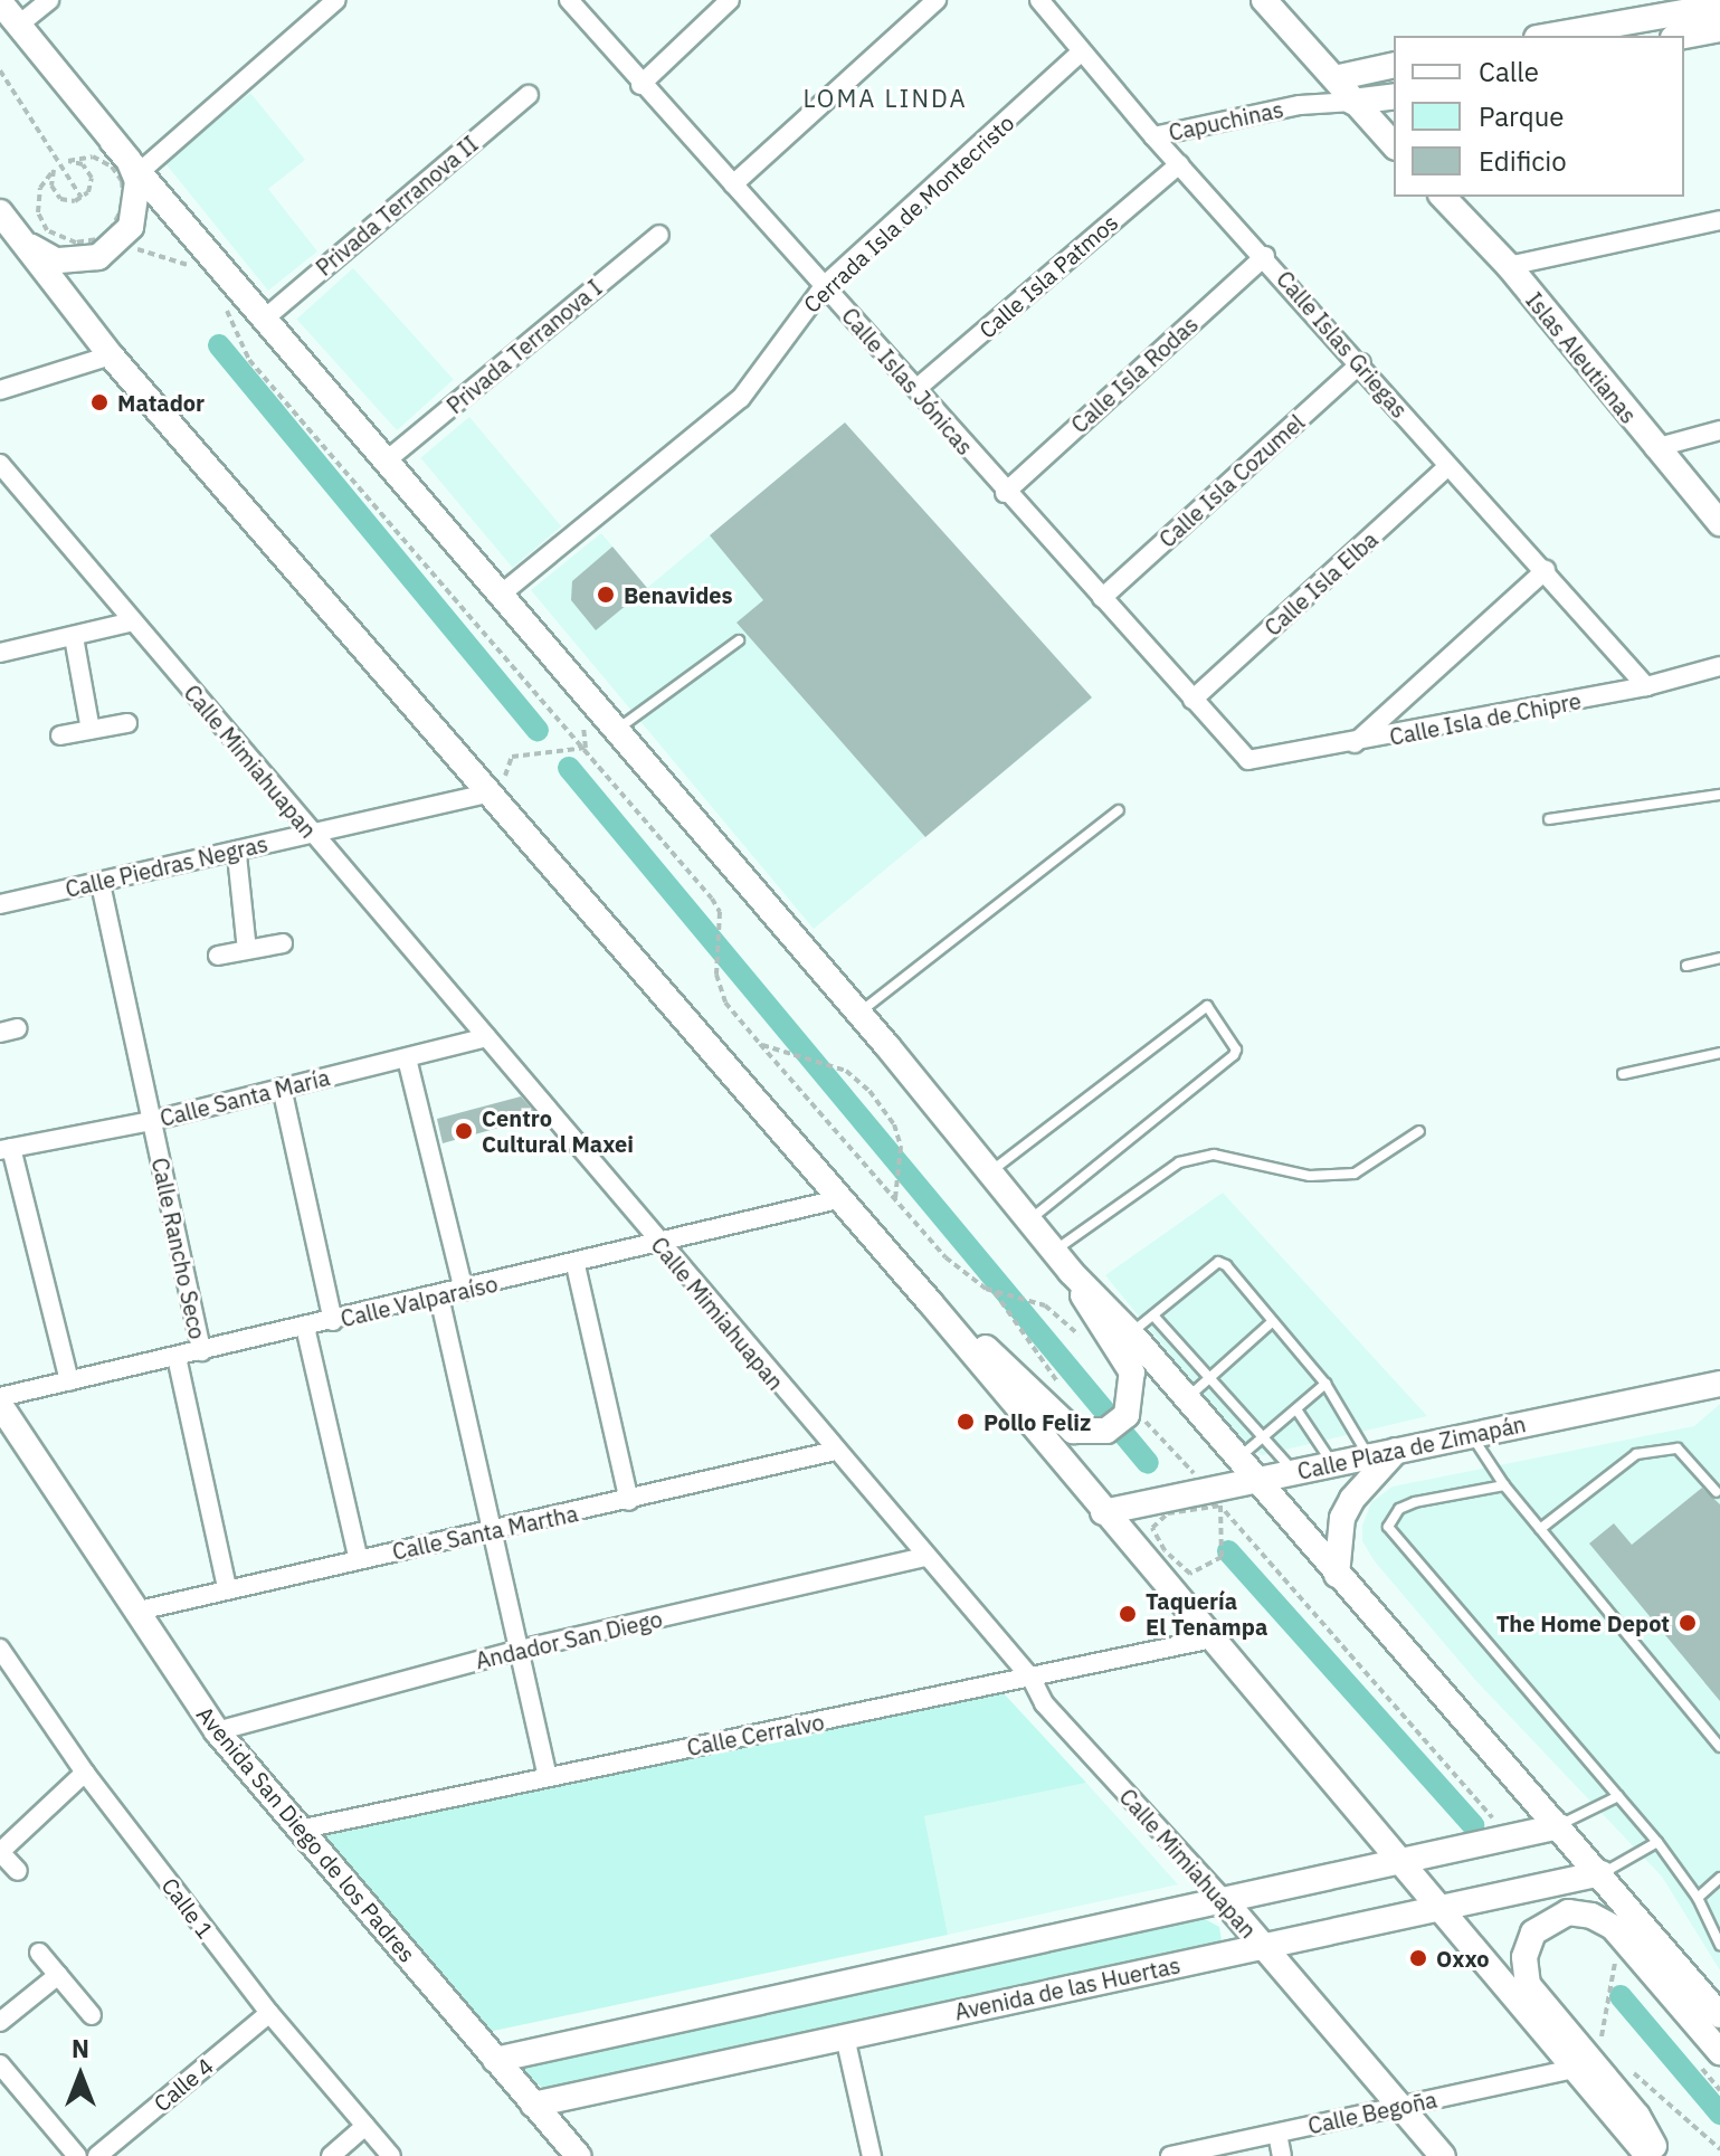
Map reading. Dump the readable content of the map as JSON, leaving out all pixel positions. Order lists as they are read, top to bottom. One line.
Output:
{"streets":{"main road":["Capuchinas","Islas Aleutianas","Calle Mimiahuapan","Calle Plaza de Zimapán","Avenida San Diego de los Padres","Avenida de las Huertas"],"street":["Privada Terranova II","Cerrada Isla de Montecristo","Calle Isla Patmos","Calle Islas Griegas","Privada Terranova I","Calle Isla Rodas","Calle Islas Jónicas","Calle Isla Cozumel","Calle Isla Elba","Calle Isla de Chipre","Calle Piedras Negras","Calle Santa María","Calle Rancho Seco","Calle Valparaíso","Calle Santa Martha","Andador San Diego","Calle Cerralvo","Calle 1","Calle 4","Calle Begoña"]},"crossings":[["Capuchinas","Calle Islas Griegas"],["Cerrada Isla de Montecristo","Calle Islas Griegas"],["Cerrada Isla de Montecristo","Calle Islas Jónicas"],["Calle Isla Patmos","Calle Islas Griegas"],["Calle Isla Patmos","Calle Islas Jónicas"],["Calle Islas Griegas","Calle Isla Rodas"],["Calle Islas Griegas","Calle Isla Cozumel"],["Calle Islas Griegas","Calle Isla Elba"],["Calle Islas Griegas","Calle Isla de Chipre"],["Calle Isla Rodas","Calle Islas Jónicas"],["Calle Islas Jónicas","Calle Isla Cozumel"],["Calle Islas Jónicas","Calle Isla Elba"],["Calle Islas Jónicas","Calle Isla de Chipre"],["Calle Mimiahuapan","Calle Piedras Negras"],["Calle Mimiahuapan","Calle Santa María"],["Calle Mimiahuapan","Calle Valparaíso"],["Calle Mimiahuapan","Calle Santa Martha"],["Calle Mimiahuapan","Andador San Diego"],["Calle Mimiahuapan","Calle Cerralvo"],["Calle Mimiahuapan","Avenida de las Huertas"],["Calle Mimiahuapan","Calle Begoña"],["Calle Piedras Negras","Calle Rancho Seco"],["Calle Santa María","Calle Rancho Seco"],["Calle Rancho Seco","Calle Valparaíso"],["Calle Santa Martha","Avenida San Diego de los Padres"],["Andador San Diego","Avenida San Diego de los Padres"],["Calle Cerralvo","Avenida San Diego de los Padres"],["Avenida San Diego de los Padres","Avenida de las Huertas"],["Calle 1","Calle 4"]],"districts":["LOMA LINDA"],"places":["Matador","Benavides","Centro Cultural Maxei","Pollo Feliz","Taquería El Tenampa","The Home Depot","Oxxo"],"legend":["Calle","Parque","Edificio"],"north":"top"}
